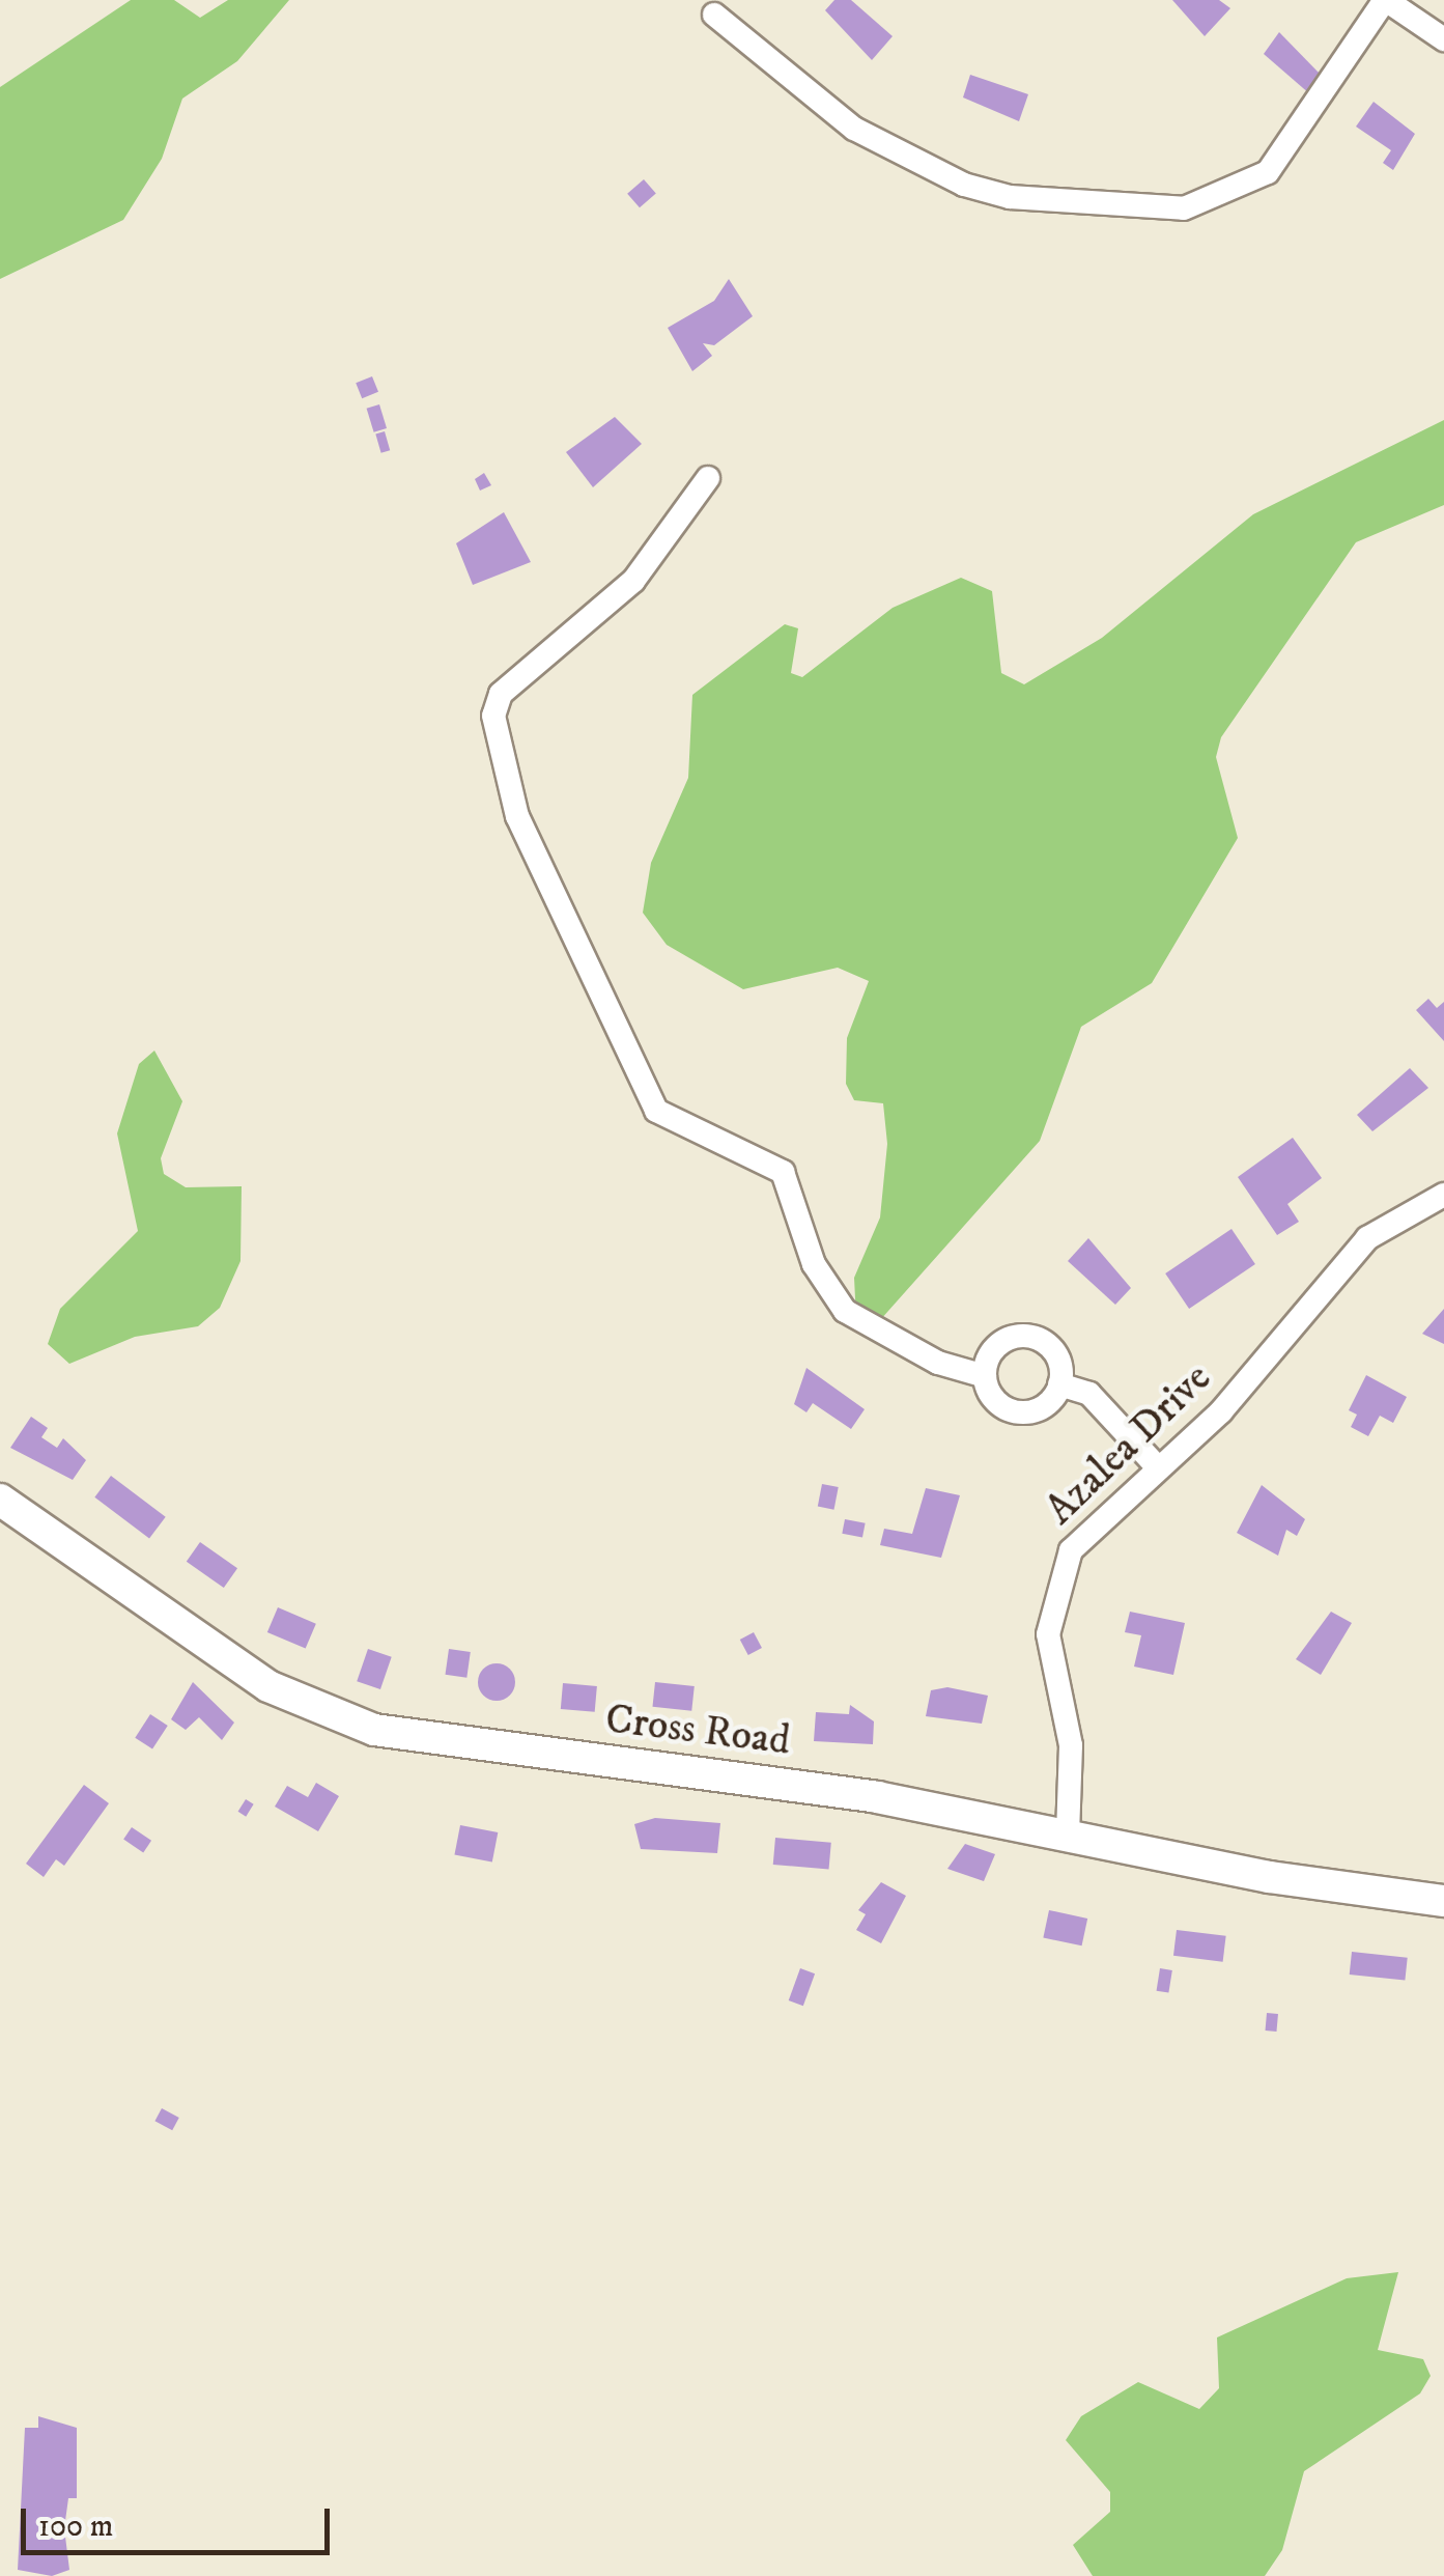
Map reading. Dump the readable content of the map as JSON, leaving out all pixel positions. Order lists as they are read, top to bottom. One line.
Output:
{"streets":{"street":["Azalea Drive","Cross Road"]},"crossings":[["Azalea Drive","Cross Road"]],"scale_bar":"100 m"}
